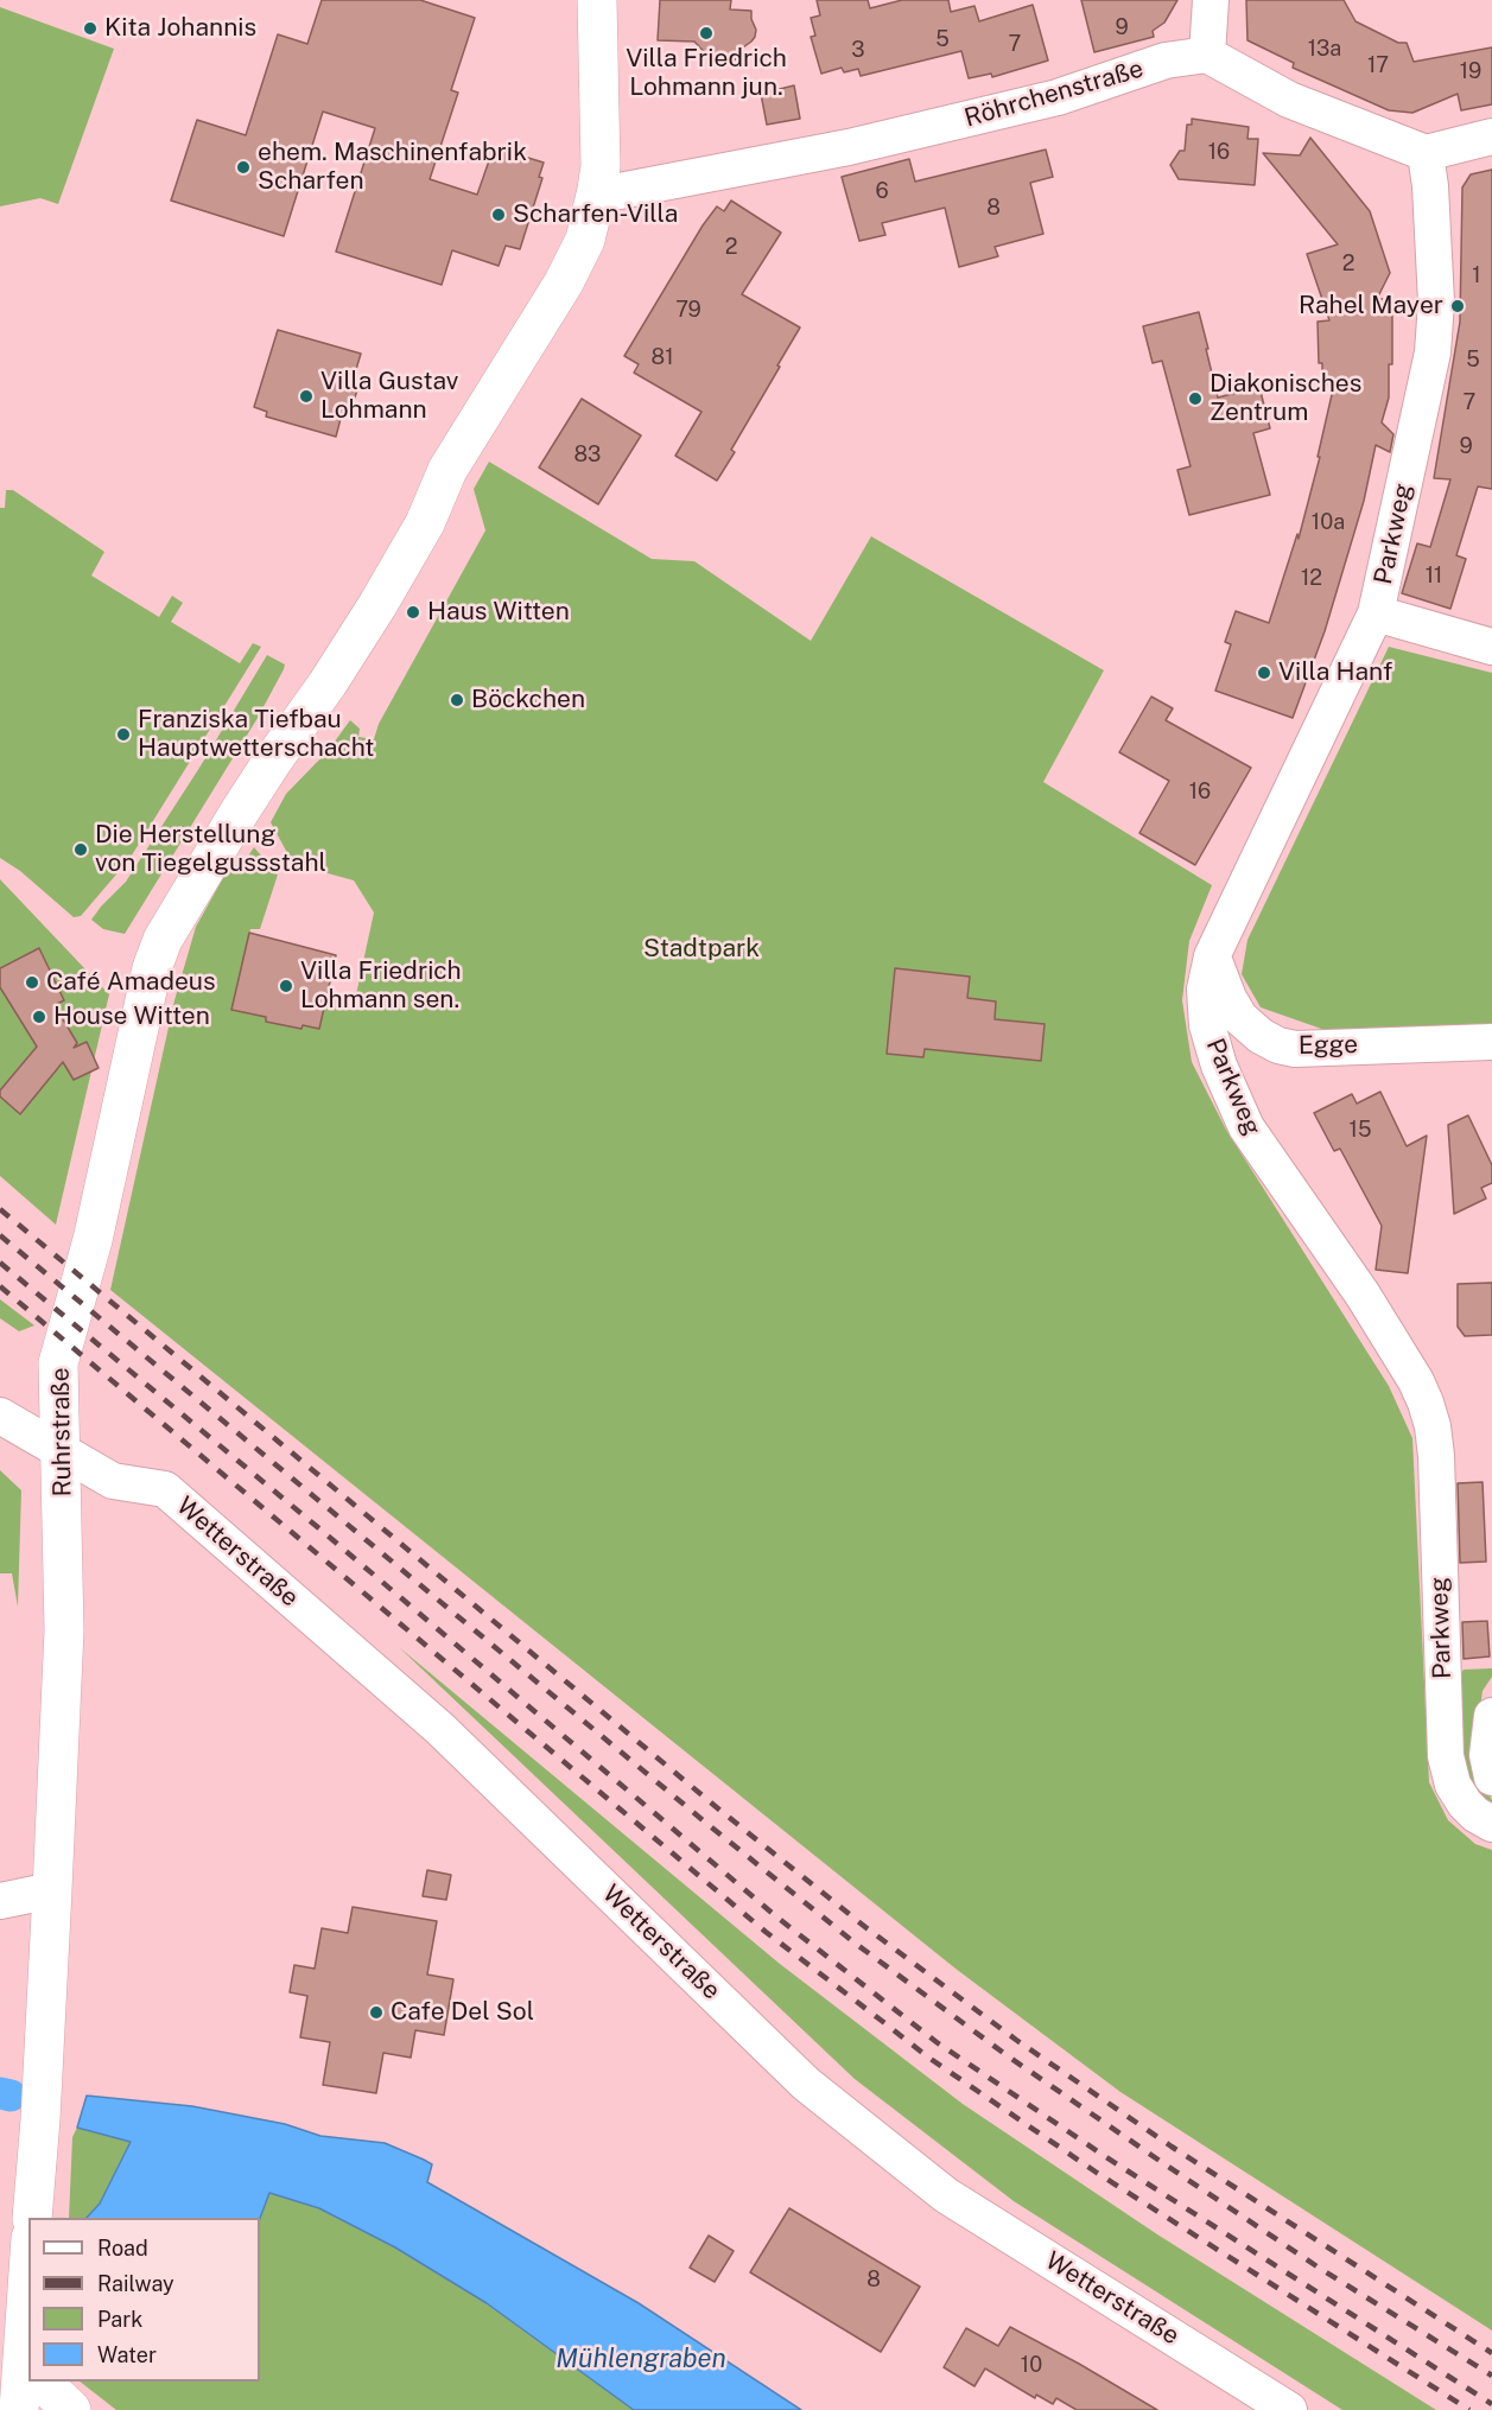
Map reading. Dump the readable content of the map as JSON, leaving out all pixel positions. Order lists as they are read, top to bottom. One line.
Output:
{"streets":{"main road":["Ruhrstraße"],"street":["Röhrchenstraße","Parkweg","Egge","Wetterstraße"]},"crossings":[["Röhrchenstraße","Ruhrstraße"],["Parkweg","Egge"],["Ruhrstraße","Wetterstraße"]],"water":["Mühlengraben"],"parks":["Stadtpark"],"places":["Kita Johannis","Villa Friedrich Lohmann jun.","ehem. Maschinenfabrik Scharfen","Scharfen-Villa","Rahel Mayer","Villa Gustav Lohmann","Diakonisches Zentrum","Haus Witten","Villa Hanf","Böckchen","Franziska Tiefbau Hauptwetterschacht","Die Herstellung von Tiegelgussstahl","Café Amadeus","Villa Friedrich Lohmann sen.","House Witten","Cafe Del Sol"],"house_numbers":["9","5","7","13a","3","17","19","16","6","8","2","2","1","79","81","5","7","9","83","10a","11","12","16","15","8","10"],"legend":["Road","Railway","Park","Water"]}
